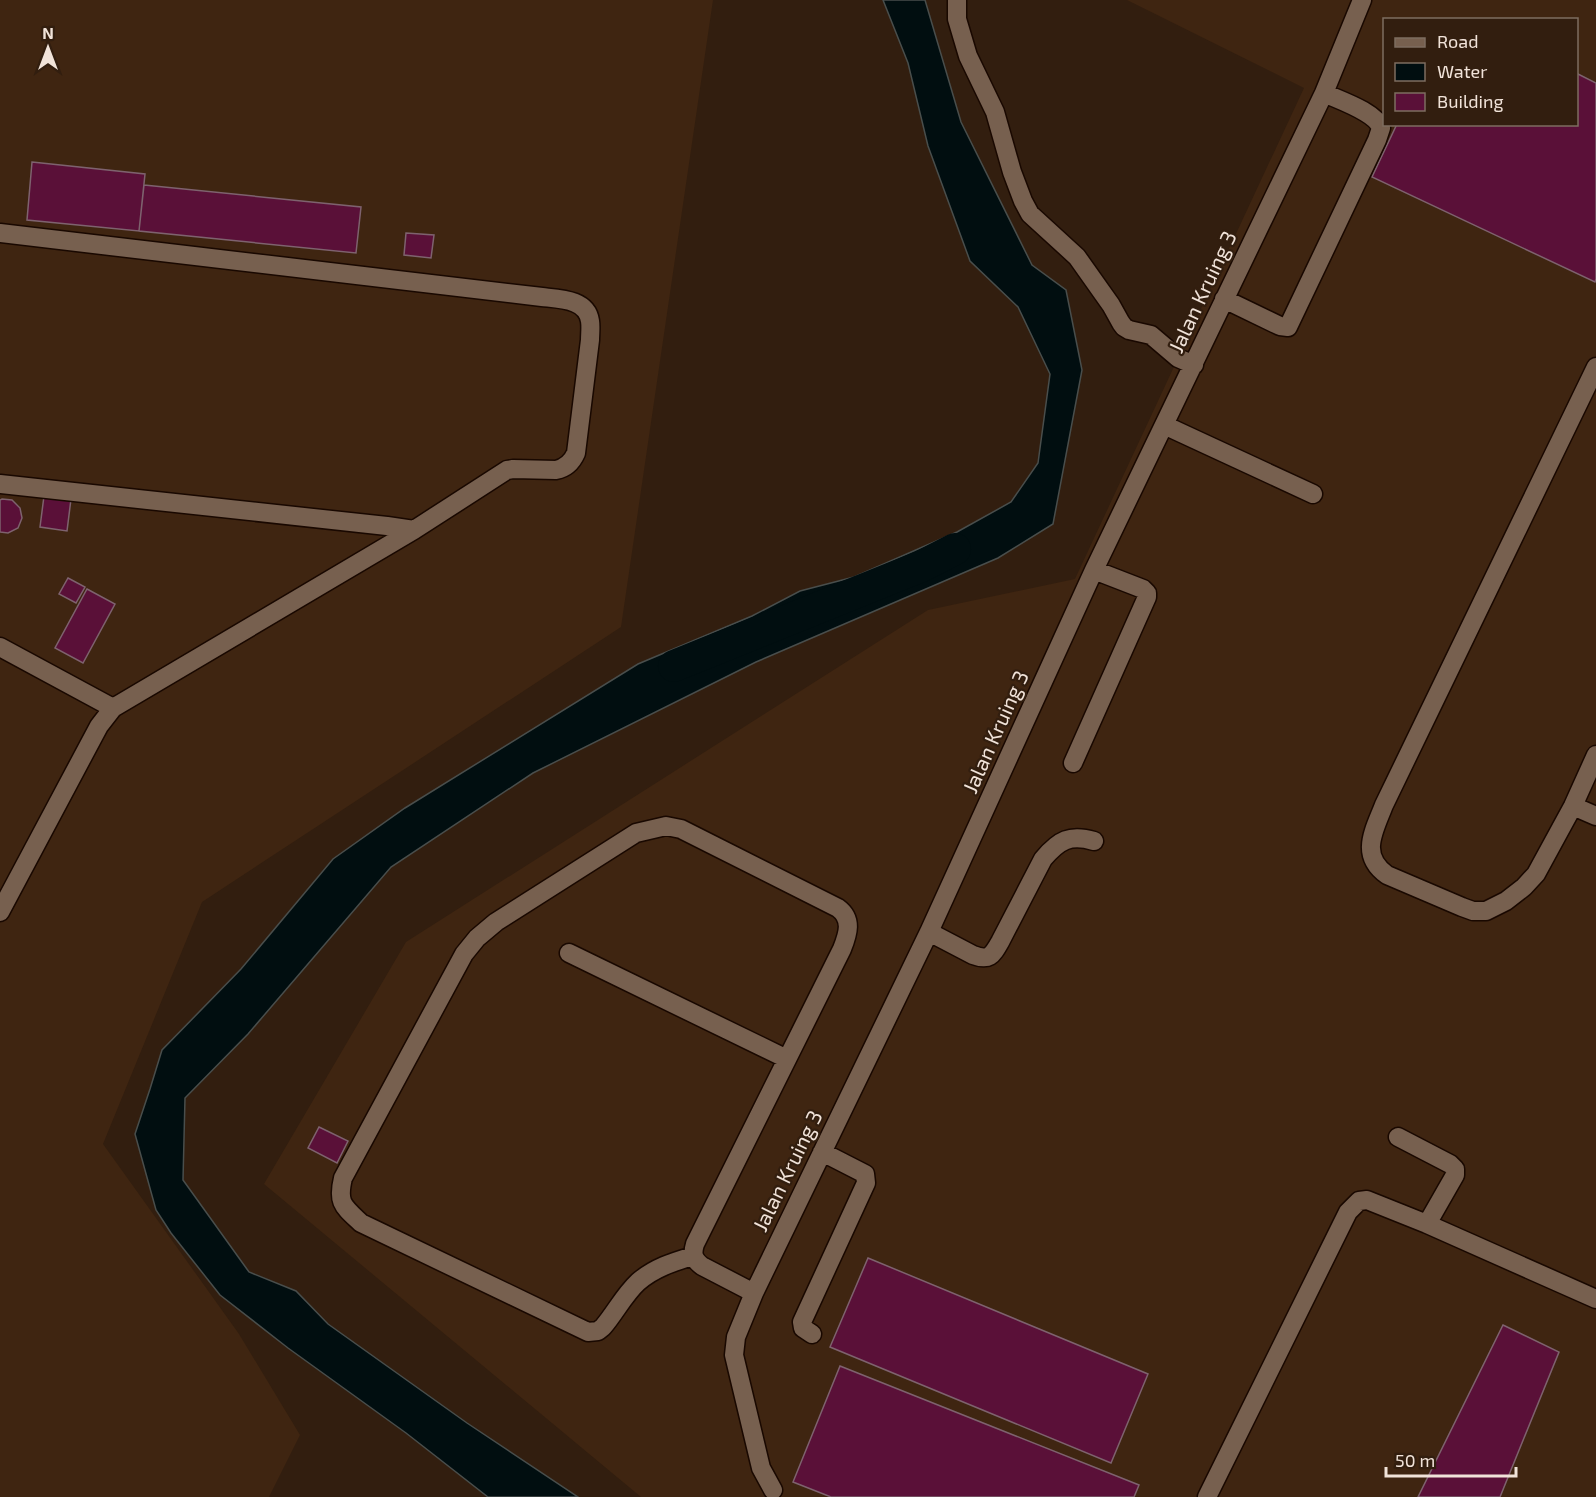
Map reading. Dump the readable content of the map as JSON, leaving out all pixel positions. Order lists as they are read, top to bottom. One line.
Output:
{"streets":{"street":["Jalan Kruing 3"]},"legend":["Road","Water","Building"],"scale_bar":"50 m","north":"top"}
